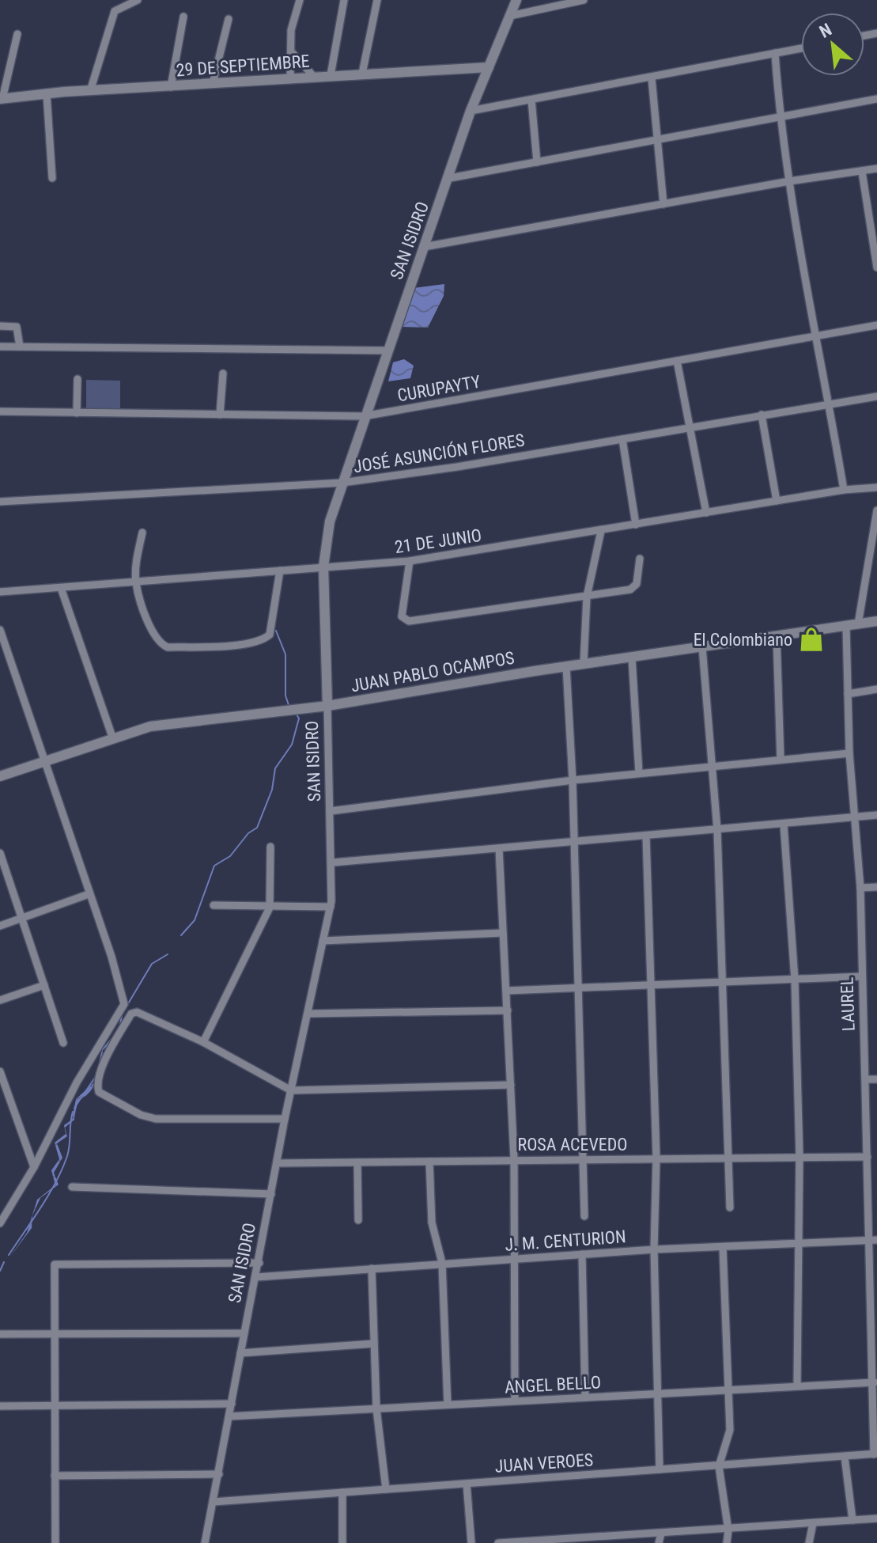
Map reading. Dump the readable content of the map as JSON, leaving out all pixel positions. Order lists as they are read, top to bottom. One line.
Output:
{"streets":{"street":["29 DE SEPTIEMBRE","SAN ISIDRO","CURUPAYTY","JOSÉ ASUNCIÓN FLORES","21 DE JUNIO","JUAN PABLO OCAMPOS","LAUREL","ROSA ACEVEDO","J. M. CENTURION","ANGEL BELLO","JUAN VEROES"]},"crossings":[["29 DE SEPTIEMBRE","SAN ISIDRO"],["SAN ISIDRO","CURUPAYTY"],["SAN ISIDRO","JOSÉ ASUNCIÓN FLORES"],["SAN ISIDRO","21 DE JUNIO"],["SAN ISIDRO","JUAN PABLO OCAMPOS"],["SAN ISIDRO","ROSA ACEVEDO"],["SAN ISIDRO","J. M. CENTURION"],["SAN ISIDRO","ANGEL BELLO"],["SAN ISIDRO","JUAN VEROES"],["JUAN PABLO OCAMPOS","LAUREL"],["LAUREL","ROSA ACEVEDO"],["LAUREL","J. M. CENTURION"],["LAUREL","ANGEL BELLO"],["LAUREL","JUAN VEROES"]],"places":{"shop":["El Colombiano"]},"north":"top left"}
